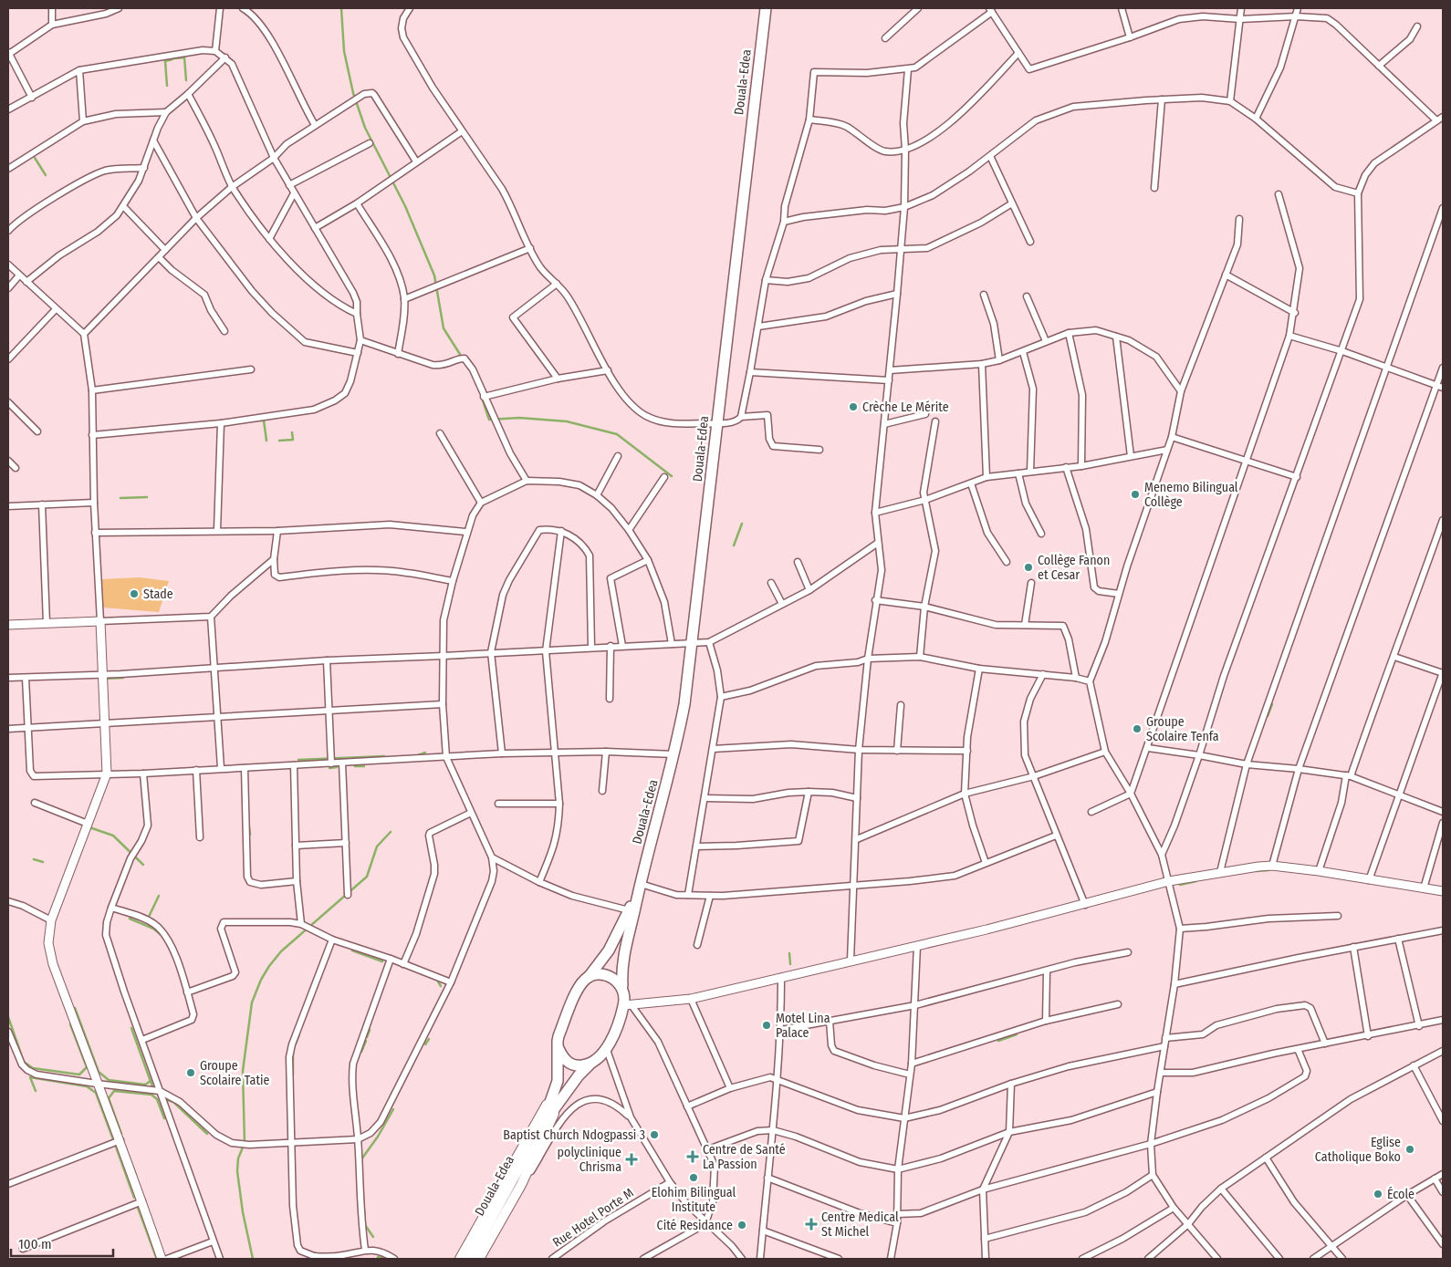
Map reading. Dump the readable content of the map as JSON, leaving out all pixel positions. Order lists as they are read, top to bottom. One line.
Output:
{"streets":{"highway":["Douala-Edea"],"street":["Rue Hotel Porte M"]},"places":{"other":["Crèche Le Mérite","Menemo Bilingual Collège","Collège Fanon et Cesar","Stade","Groupe Scolaire Tenfa","Motel Lina Palace","Groupe Scolaire Tatie","Baptist Church Ndogpassi 3","Eglise Catholique Boko","Elohim Bilingual Institute","École","Cité Residance"],"health":["Centre de Santé La Passion","polyclinique Chrisma","Centre Medical St Michel"]},"scale_bar":"100 m"}
